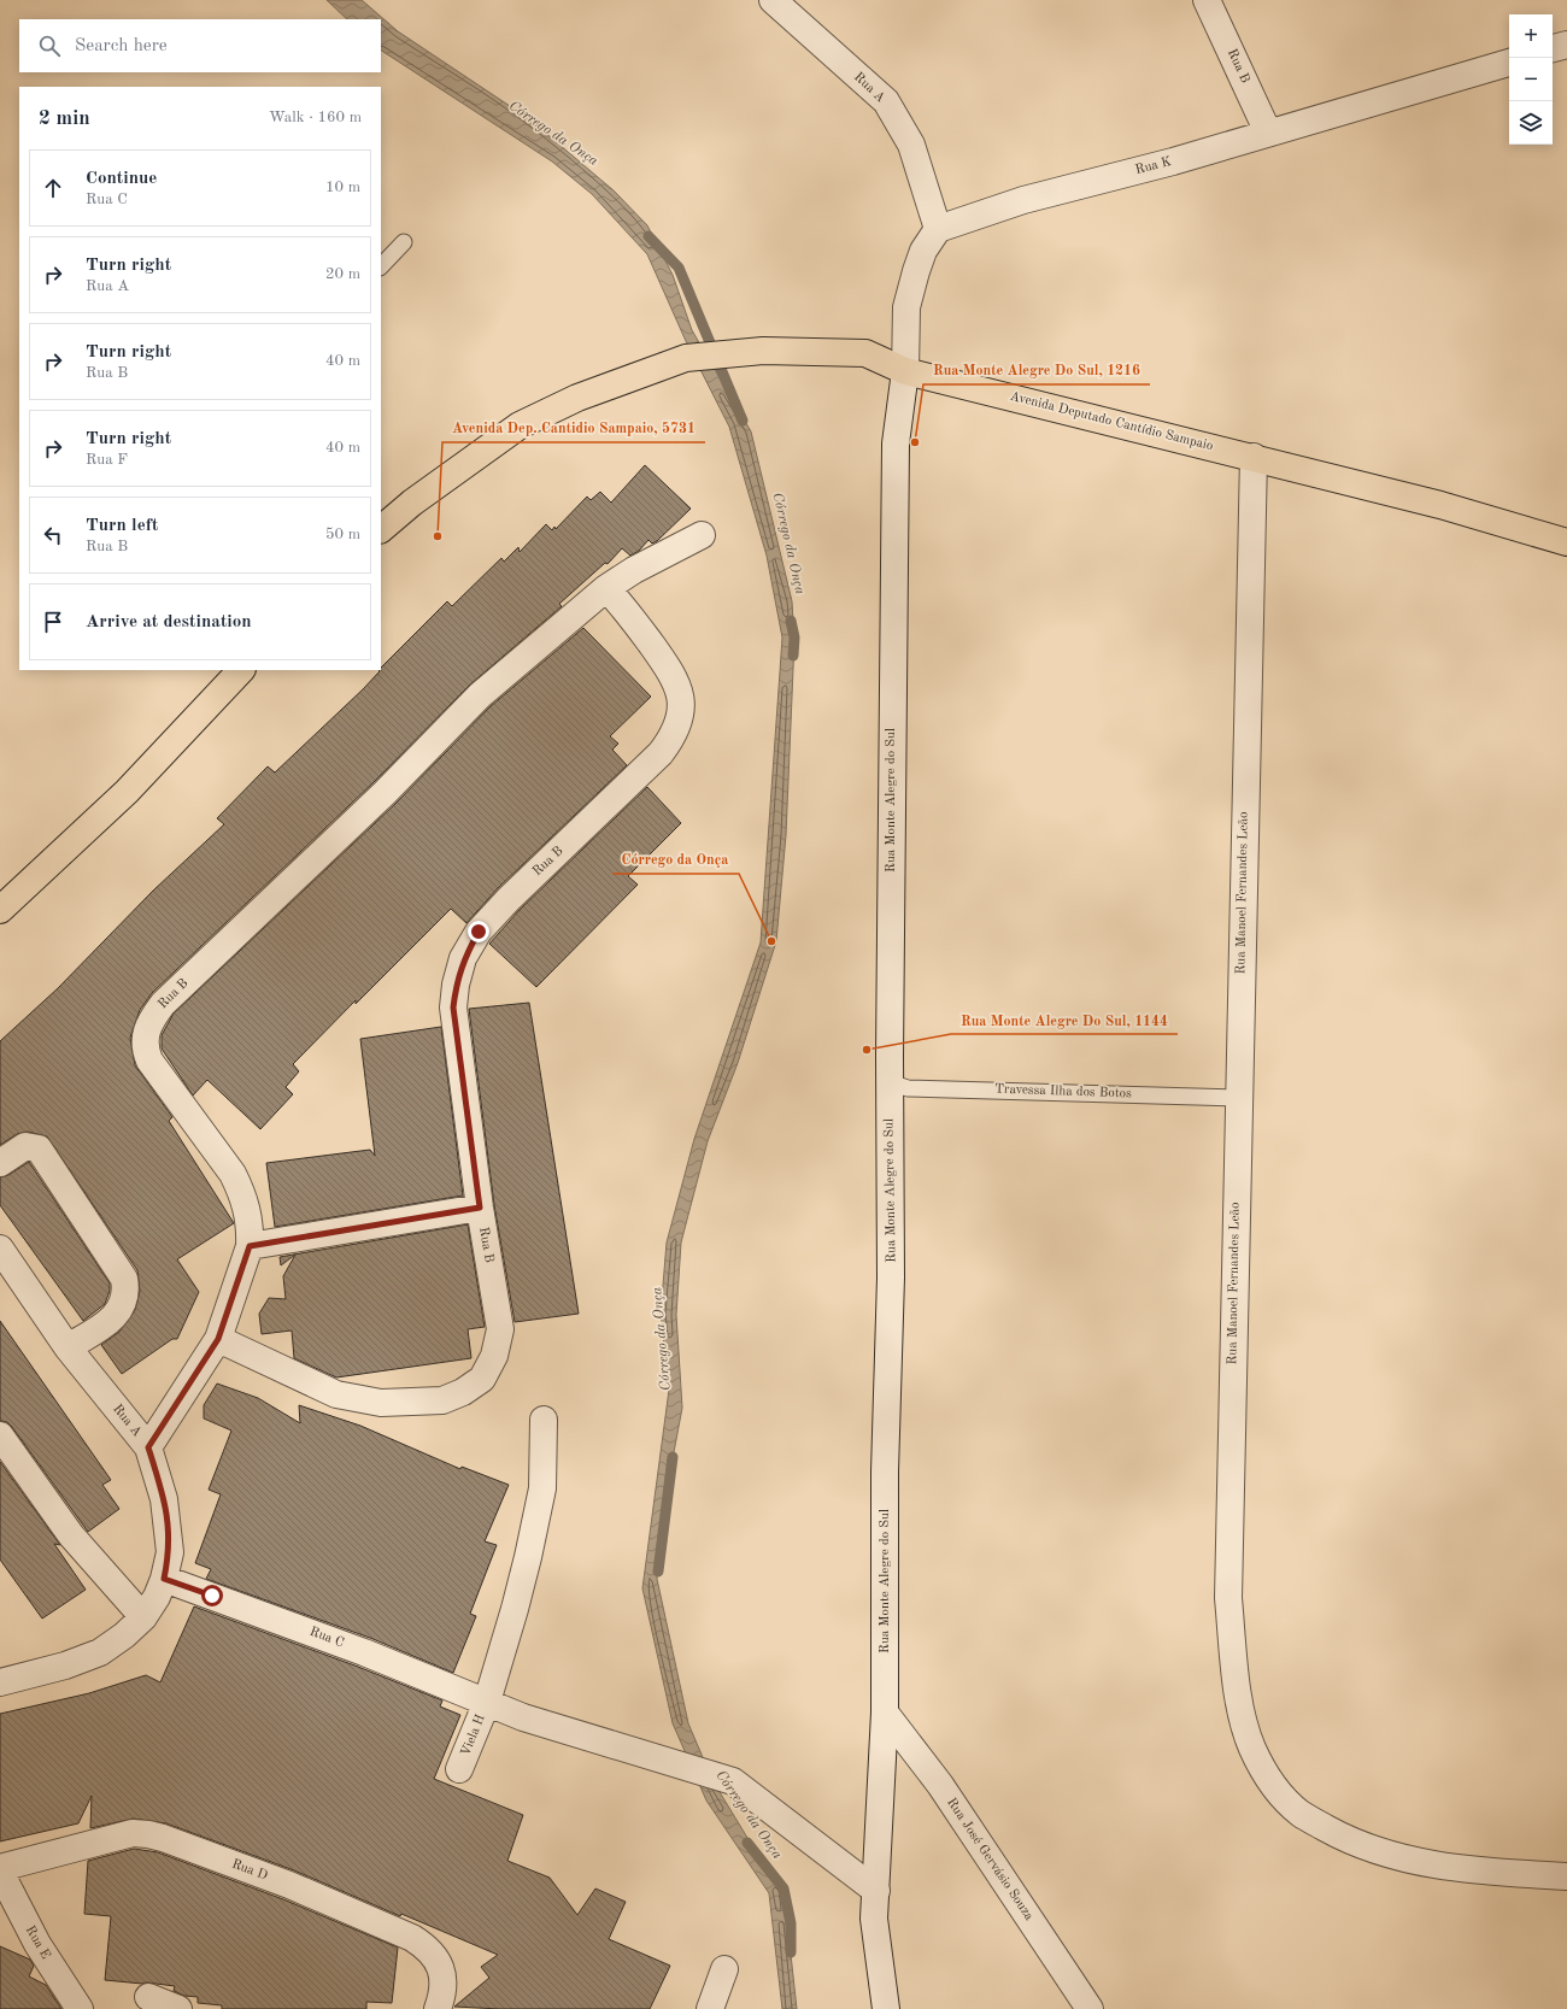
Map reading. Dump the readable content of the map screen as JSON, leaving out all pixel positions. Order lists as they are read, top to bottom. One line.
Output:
{"streets":{"main road":["Avenida Deputado Cantídio Sampaio"],"street":["Rua B","Rua A","Rua K","Rua Monte Alegre do Sul","Rua Manoel Fernandes Leão","Rua C","Viela H","Rua José Gervásio Souza","Rua D","Rua E"],"lane":["Travessa Ilha dos Botos"]},"crossings":[["Rua B","Rua A"],["Rua B","Rua K"],["Rua A","Rua K"],["Rua A","Rua C"],["Avenida Deputado Cantídio Sampaio","Rua Monte Alegre do Sul"],["Avenida Deputado Cantídio Sampaio","Rua Manoel Fernandes Leão"],["Rua Monte Alegre do Sul","Travessa Ilha dos Botos"],["Rua Monte Alegre do Sul","Rua C"],["Rua Monte Alegre do Sul","Rua José Gervásio Souza"],["Rua Manoel Fernandes Leão","Travessa Ilha dos Botos"],["Rua C","Viela H"]],"water":["Córrego da Onça"],"places":["Rua Monte Alegre Do Sul, 1216","Avenida Dep. Cantidio Sampaio, 5731","Córrego da Onça","Rua Monte Alegre Do Sul, 1144"],"page":{"map_buttons":["+","−"],"search":"Search here","heading":["2 min","Walk · 160 m"],"list":[["Continue","Rua C","10 m"],["Turn right","Rua A","20 m"],["Turn right","Rua B","40 m"],["Turn right","Rua F","40 m"],["Turn left","Rua B","50 m"],"Arrive at destination"]}}
